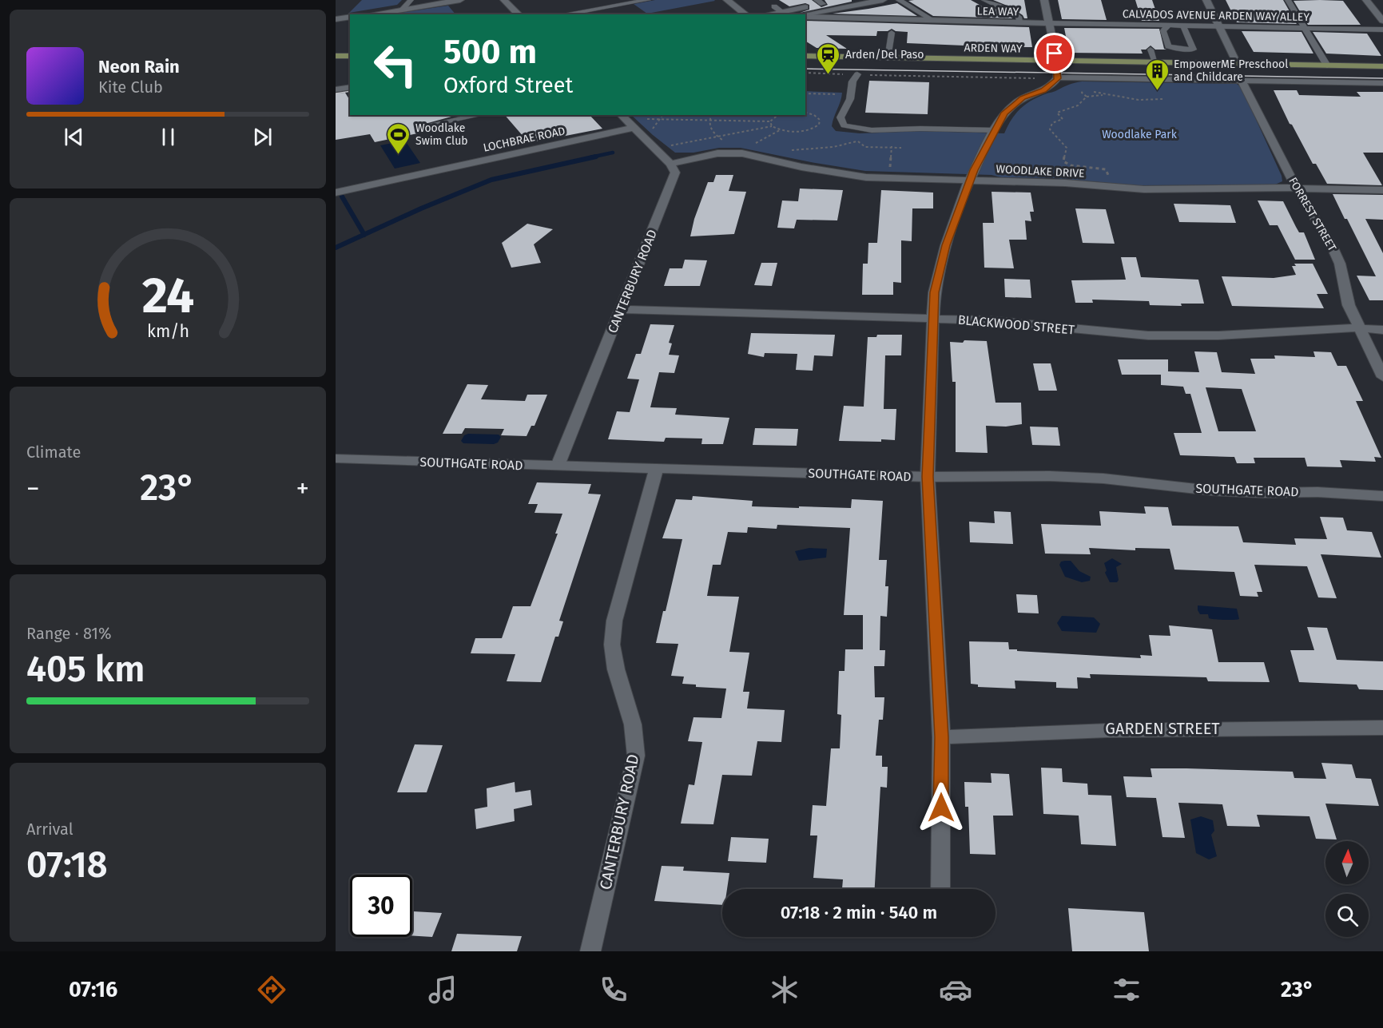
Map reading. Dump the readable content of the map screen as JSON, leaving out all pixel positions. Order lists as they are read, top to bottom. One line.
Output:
{"streets":{"main road":["ARDEN WAY"],"street":["LEA WAY","LOCHBRAE ROAD","WOODLAKE DRIVE","FORREST STREET","CANTERBURY ROAD","BLACKWOOD STREET","SOUTHGATE ROAD","GARDEN STREET"],"lane":["CALVADOS AVENUE ARDEN WAY ALLEY"]},"crossings":[["LEA WAY","CALVADOS AVENUE ARDEN WAY ALLEY"],["WOODLAKE DRIVE","FORREST STREET"],["WOODLAKE DRIVE","CANTERBURY ROAD"],["FORREST STREET","BLACKWOOD STREET"],["CANTERBURY ROAD","BLACKWOOD STREET"],["CANTERBURY ROAD","SOUTHGATE ROAD"]],"parks":["Woodlake Park"],"places":{"station":["Arden/Del Paso"],"building":["EmpowerME Preschool and Childcare"],"sports":["Woodlake Swim Club"]},"north":"top","page":{"turn":["500 m","Oxford Street"],"song":["Neon Rain","Kite Club"],"tile":["Climate",["Range · 81%","405 km"],["Arrival","07:18"]],"heat":["−","23°","+"],"limit":"30","trip":"07:18 · 2 min · 540 m","tabs":["07:16","23°"],"gauge":["24","km/h"]}}
